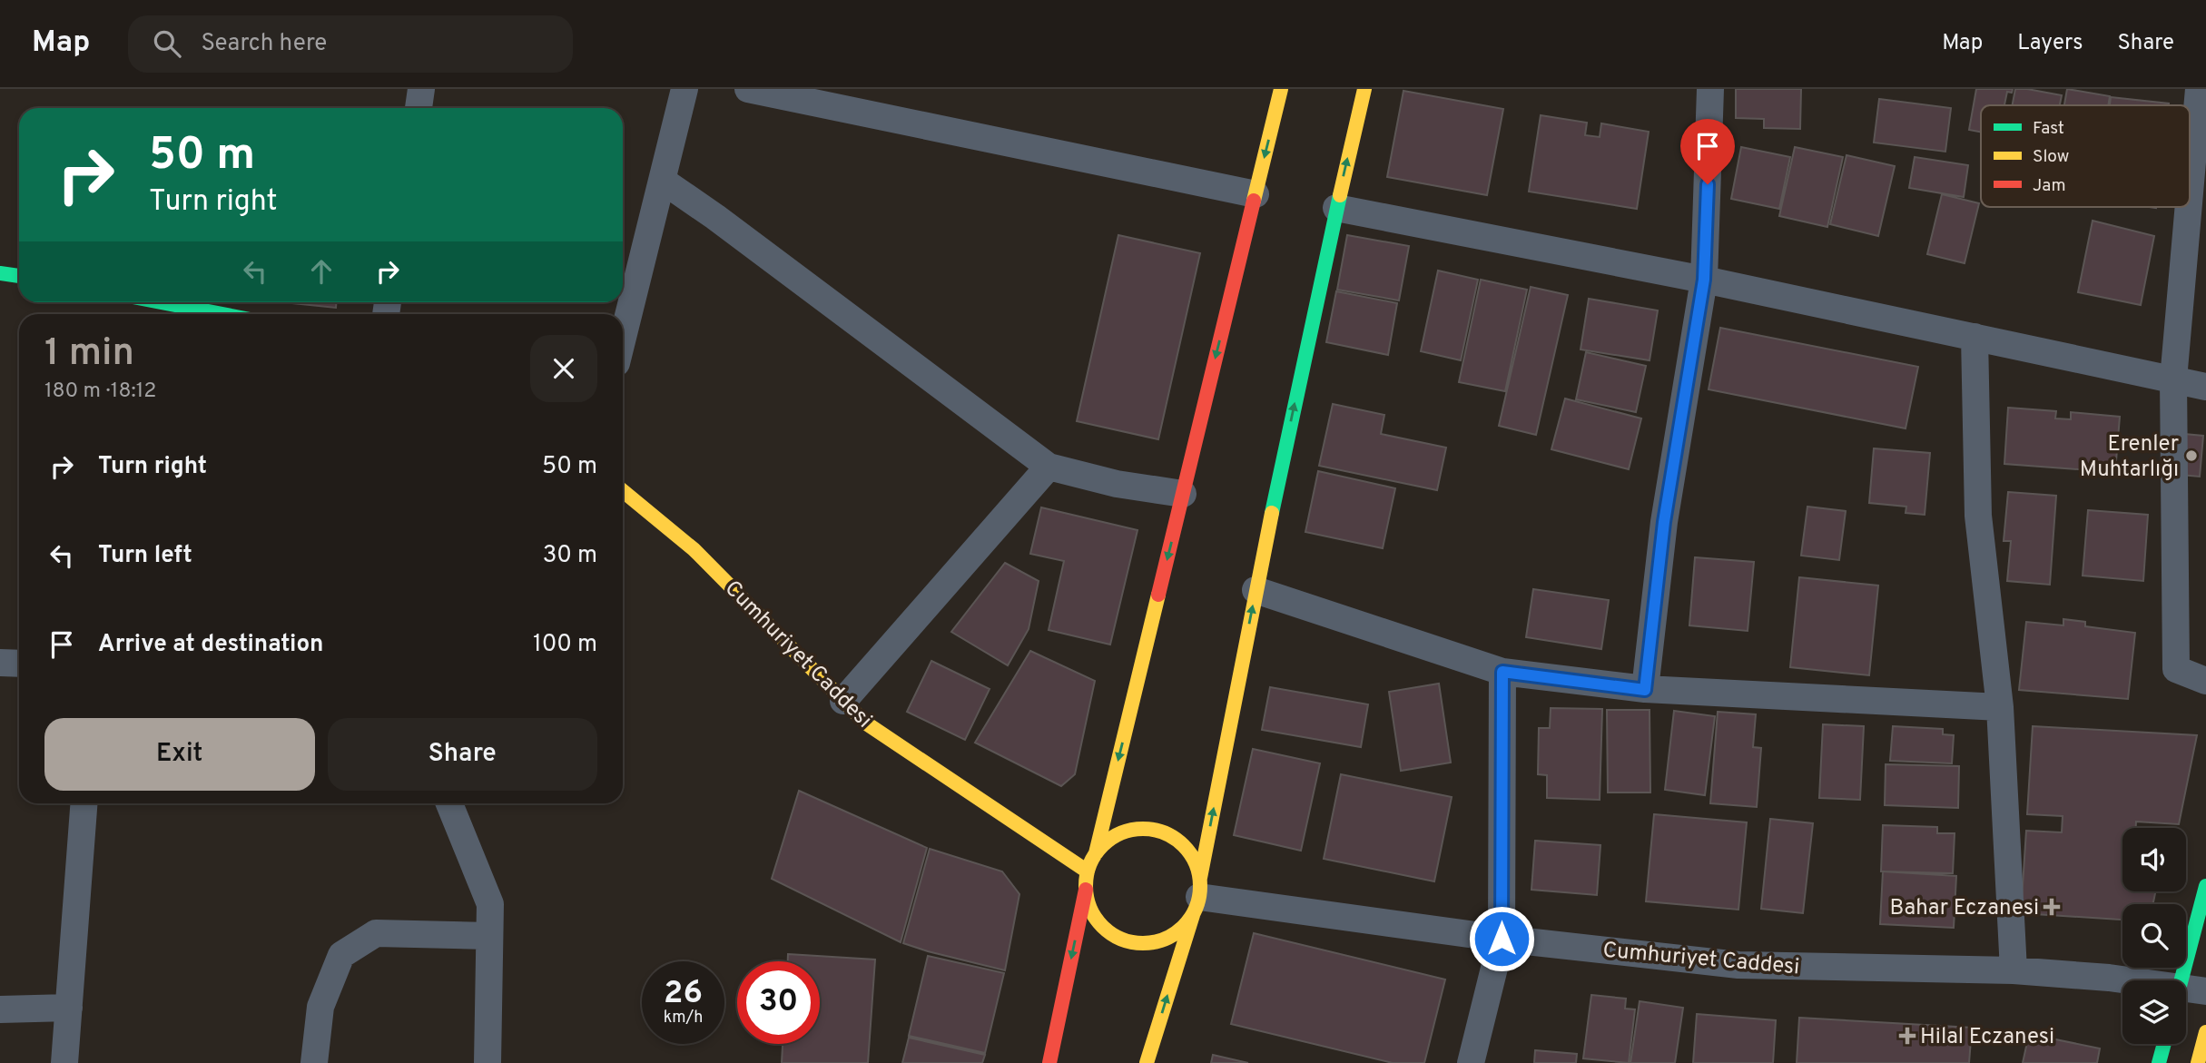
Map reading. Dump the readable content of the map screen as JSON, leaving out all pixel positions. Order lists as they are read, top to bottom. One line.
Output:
{"streets":{"street":["Cumhuriyet Caddesi"]},"places":{"other":["Erenler Muhtarlığı"],"health":["Bahar Eczanesi","Hilal Eczanesi"]},"legend":["Fast","Slow","Jam"],"page":{"header":"Map","search":"Search here","nav":["Map","Layers","Share"],"turn":["50 m","Turn right"],"heading":["1 min","180 m · 18:12"],"list":[{"name":"Turn right","value":"50 m"},{"name":"Turn left","value":"30 m"},{"name":"Arrive at destination","value":"100 m"}],"buttons":["Exit","Share"],"speed":"26 km/h","limit":"30"}}
